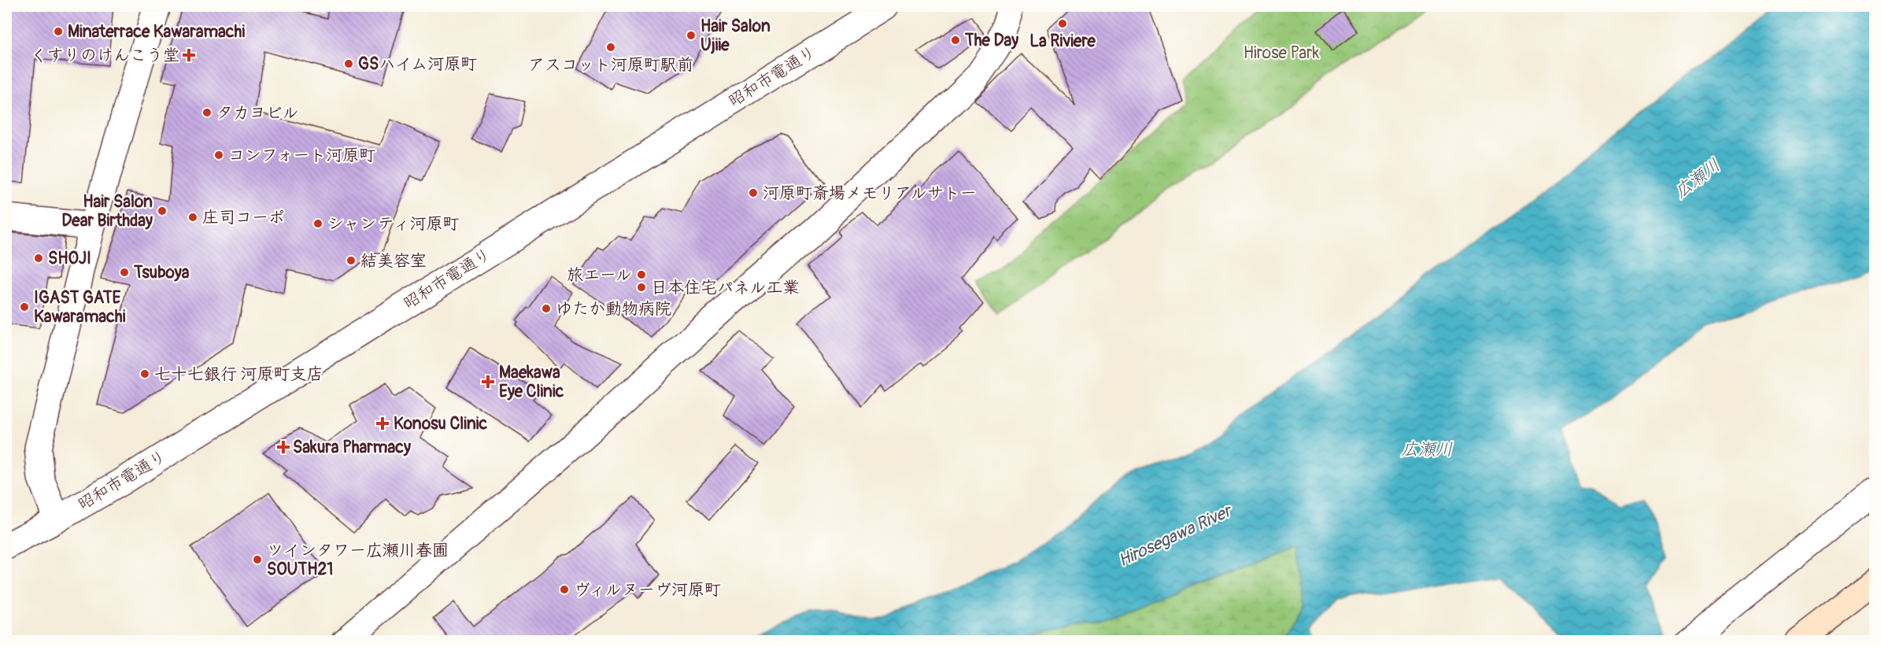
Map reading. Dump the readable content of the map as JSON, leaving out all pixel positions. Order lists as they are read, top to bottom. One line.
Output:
{"streets":{"street":["昭和市電通り"]},"water":["広瀬川","Hirosegawa River"],"parks":["Hirose Park"],"places":{"other":["La Riviere","Minaterrace Kawaramachi","Hair Salon Ujiie","The Day","アスコット河原町駅前","GSハイム河原町","タカヨビル","コンフォート河原町","河原町斎場メモリアルサトー","Hair Salon Dear Birthday","庄司コーポ","シャンティ河原町","SHOJI","結美容室","Tsuboya","旅エール","日本住宅パネル工業","IGAST GATE Kawaramachi","ゆたか動物病院","七十七銀行 河原町支店","ツインタワー広瀬川春圃 SOUTH21","ヴィルヌーヴ河原町"],"health":["くすりのけんこう堂","Maekawa Eye Clinic","Konosu Clinic","Sakura Pharmacy"]}}
